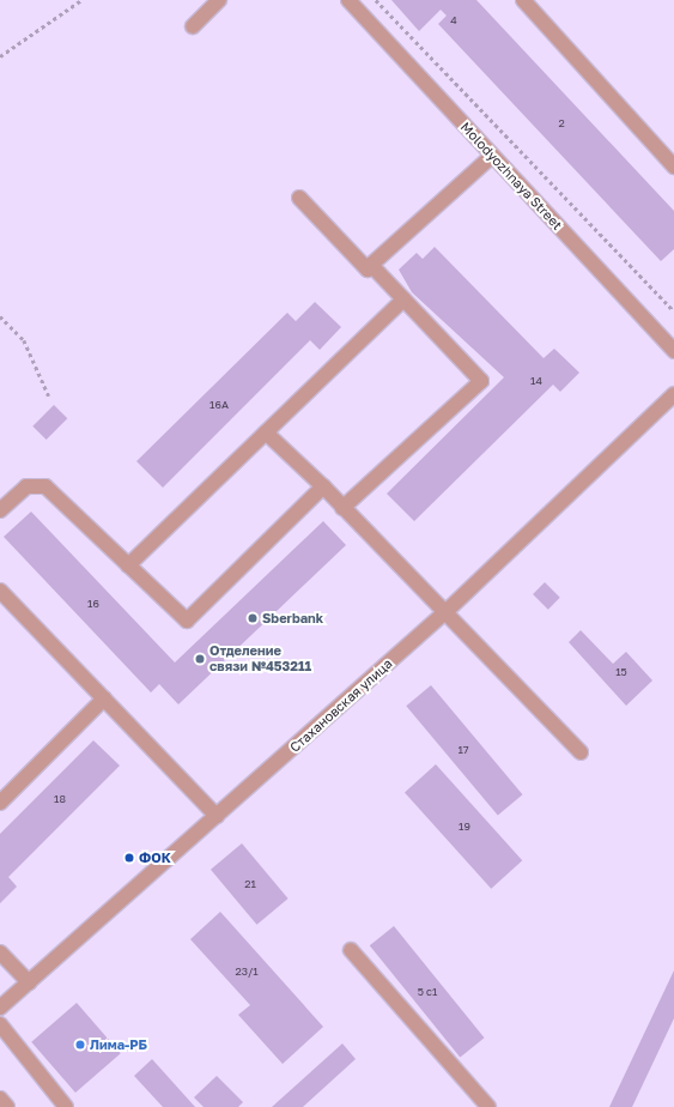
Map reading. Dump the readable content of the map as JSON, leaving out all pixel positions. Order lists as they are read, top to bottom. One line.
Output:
{"streets":{"street":["Molodyozhnaya Street","Стахановская улица"]},"places":["Sberbank","Отделение связи №453211","ФОК","Лима-РБ"],"house_numbers":["4","2","14","16А","16","15","17","18","19","21","23/1","5 с1"]}
